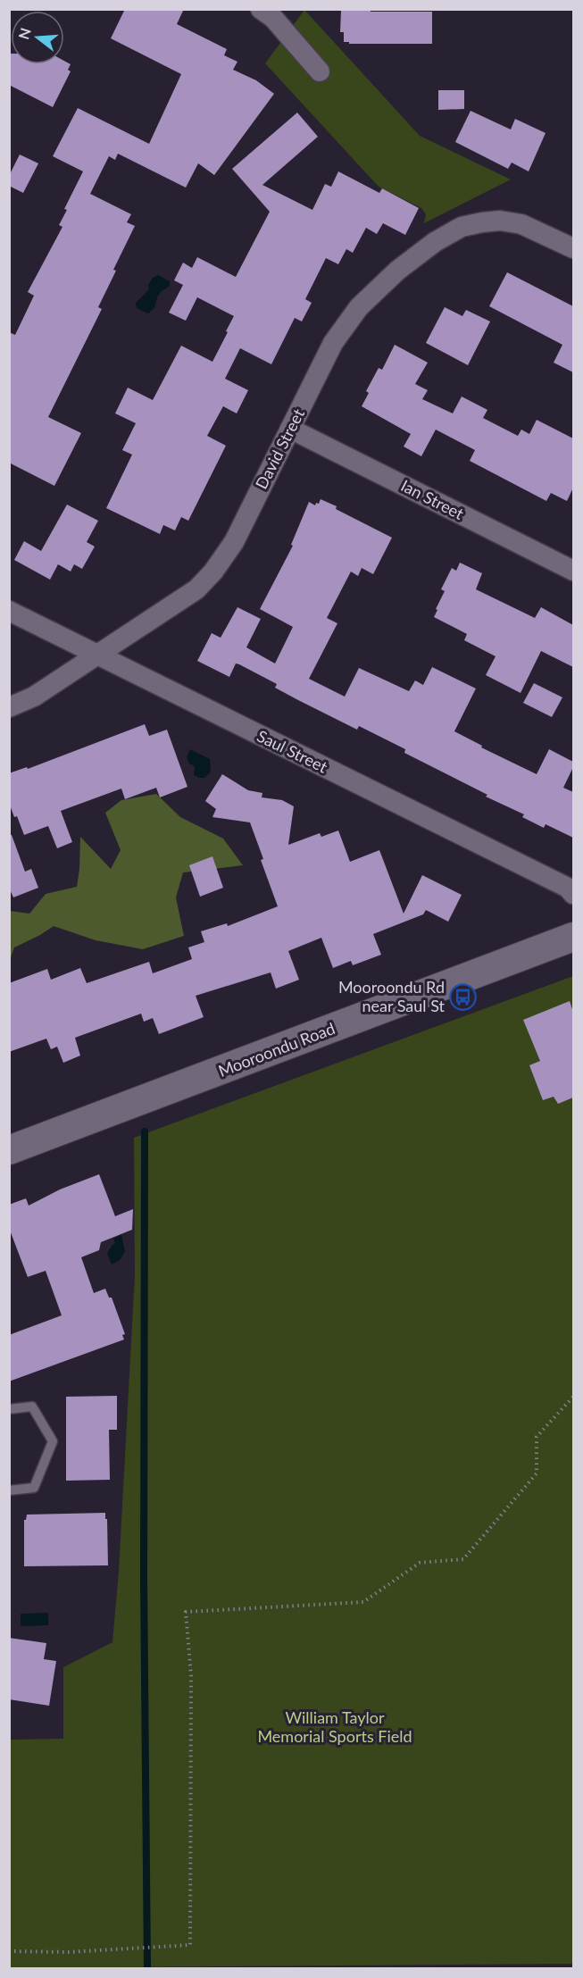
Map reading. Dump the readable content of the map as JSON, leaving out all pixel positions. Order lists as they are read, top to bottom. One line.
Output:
{"streets":{"street":["David Street","Ian Street","Saul Street","Mooroondu Road"]},"crossings":[["David Street","Ian Street"],["David Street","Saul Street"]],"parks":["William Taylor Memorial Sports Field"],"places":{"bus stop":["Mooroondu Rd near Saul St"]},"north":"left"}
